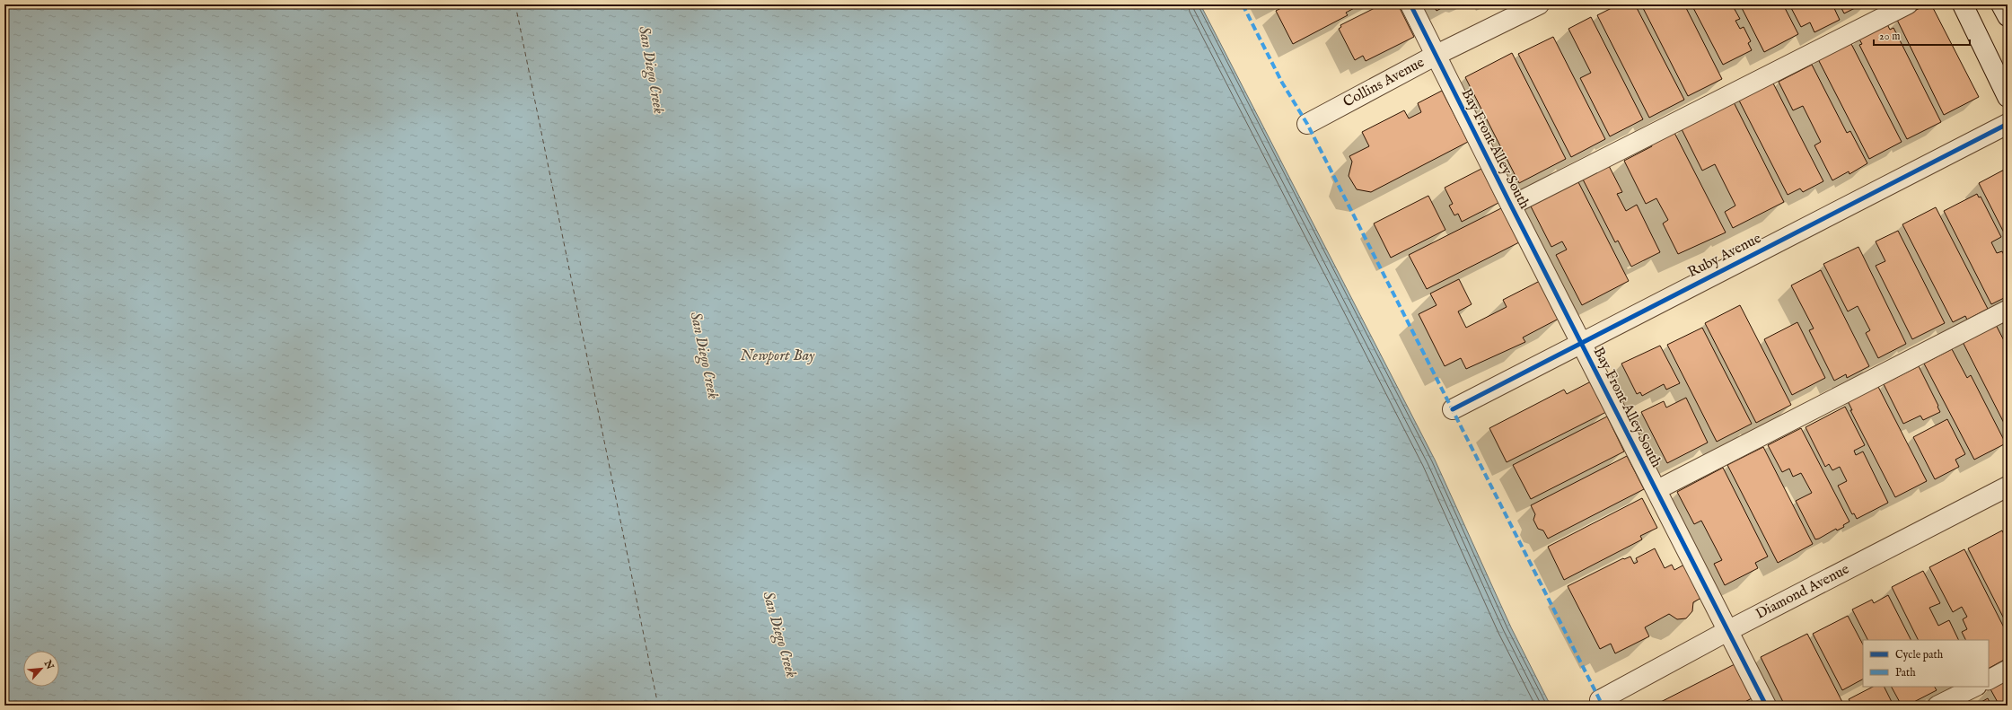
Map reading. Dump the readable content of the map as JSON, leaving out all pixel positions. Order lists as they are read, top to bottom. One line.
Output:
{"streets":{"street":["Collins Avenue","Bay Front Alley South","Ruby Avenue","Diamond Avenue"]},"crossings":[["Collins Avenue","Bay Front Alley South"],["Bay Front Alley South","Ruby Avenue"],["Bay Front Alley South","Diamond Avenue"]],"water":["San Diego Creek","Newport Bay"],"legend":["Cycle path","Path"],"scale_bar":"20 m","north":"top right"}
